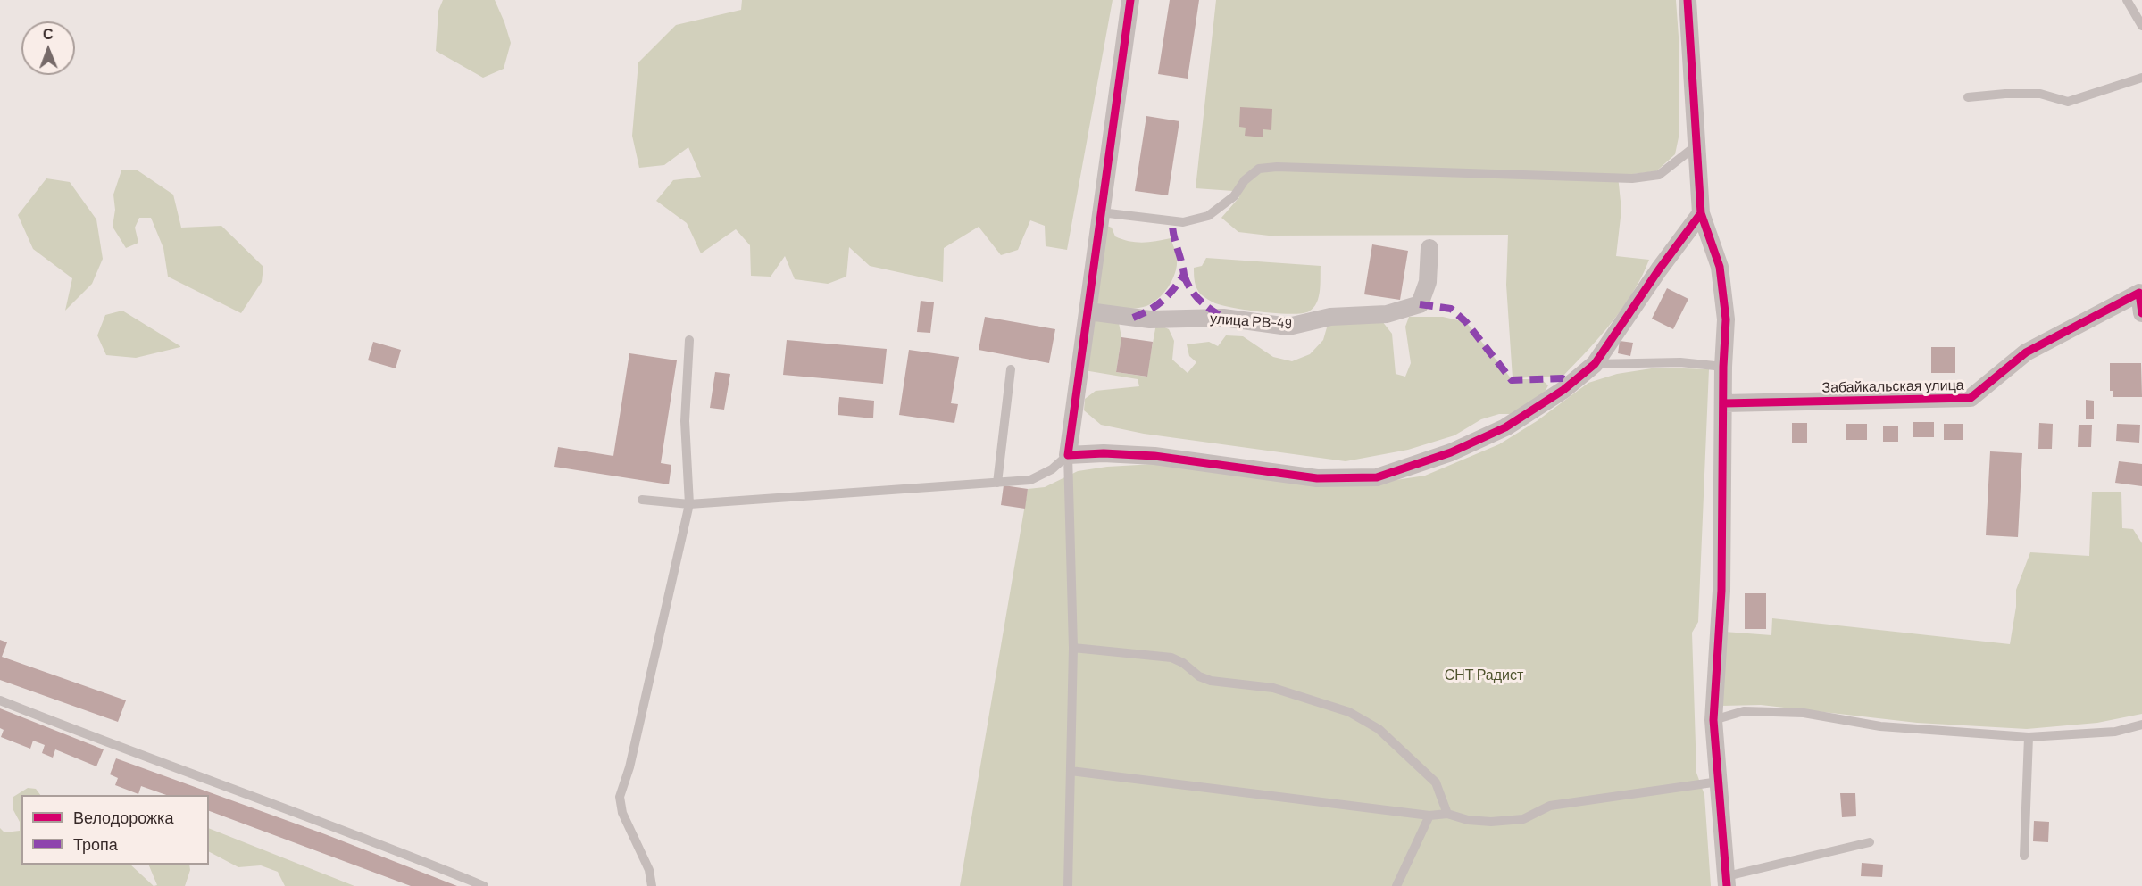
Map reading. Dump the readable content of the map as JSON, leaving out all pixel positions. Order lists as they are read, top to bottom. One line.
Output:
{"streets":{"street":["улица РВ-49","Забайкальская улица"]},"parks":["СНТ Радист"],"legend":["Велодорожка","Тропа"],"north":"top"}
